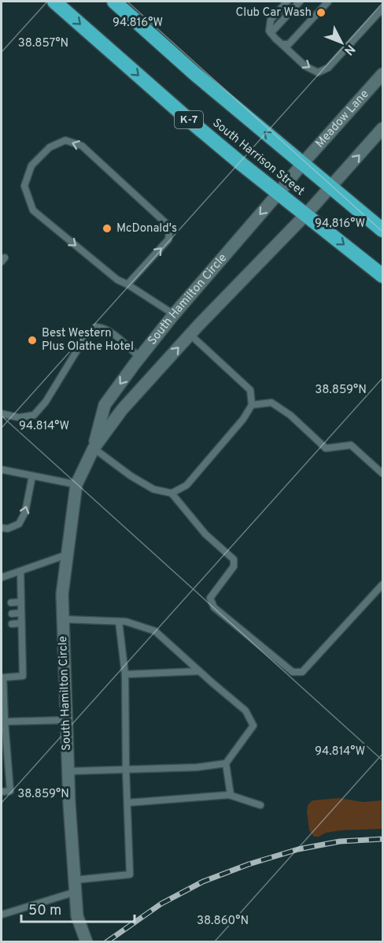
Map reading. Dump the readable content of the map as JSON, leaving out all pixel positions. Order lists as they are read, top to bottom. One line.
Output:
{"streets":{"highway":["K-7","South Harrison Street"],"street":["Meadow Lane","South Hamilton Circle"]},"crossings":[["Meadow Lane","South Harrison Street"],["Meadow Lane","South Hamilton Circle"],["South Harrison Street","South Hamilton Circle"]],"places":["Club Car Wash","McDonald's","Best Western Plus Olathe Hotel"],"scale_bar":"50 m","north":"bottom right","coordinates":["94.816°W","38.857°N","38.859°N","94.814°W","38.860°N"]}
